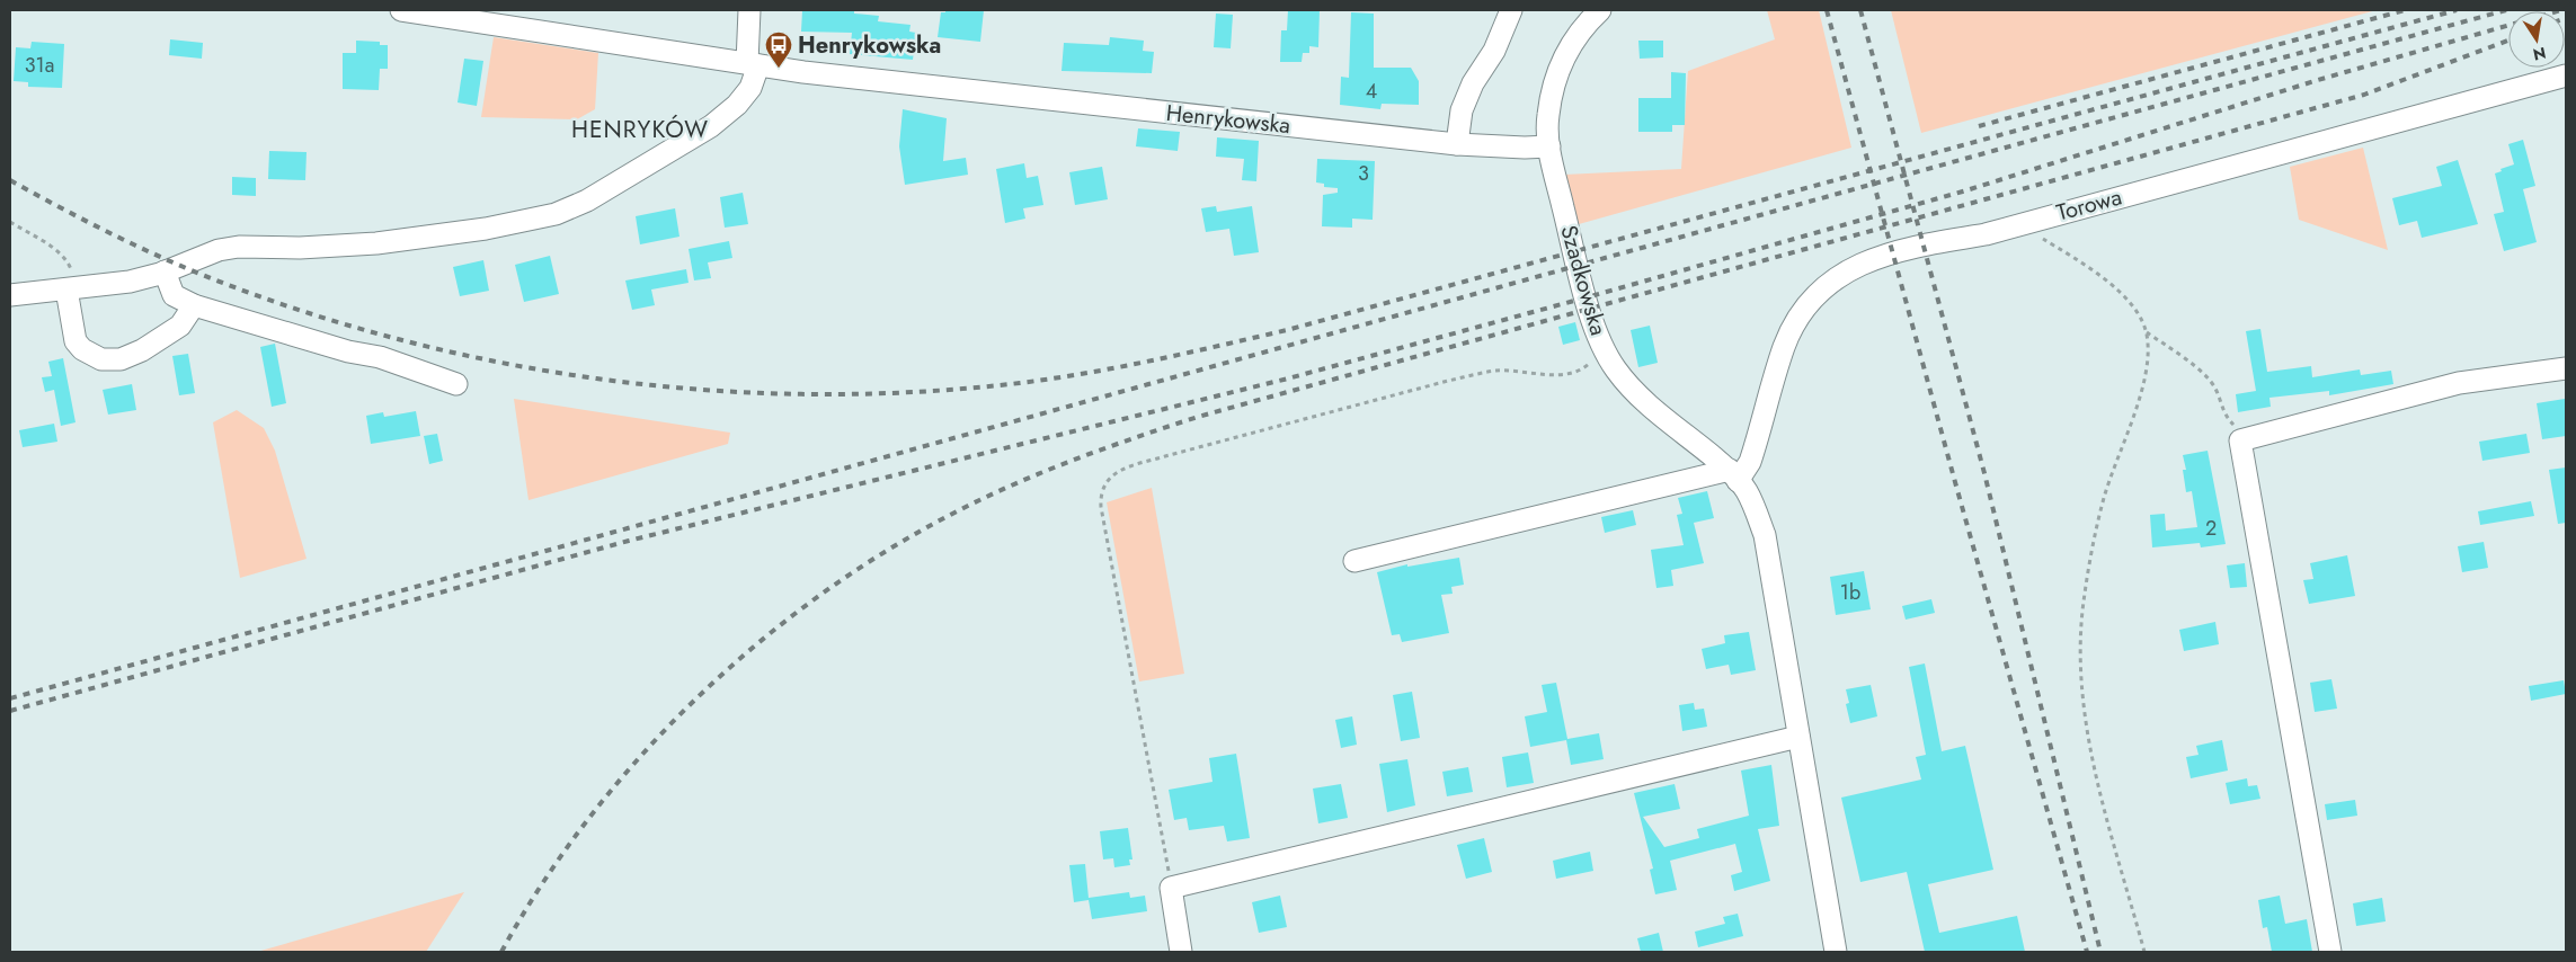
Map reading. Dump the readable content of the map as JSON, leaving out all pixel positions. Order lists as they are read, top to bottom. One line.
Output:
{"streets":{"street":["Henrykowska","Torowa","Szadkowska"]},"crossings":[["Henrykowska","Szadkowska"],["Torowa","Szadkowska"]],"districts":["HENRYKÓW"],"places":{"bus stop":["Henrykowska"]},"house_numbers":["31a","4","3","2","1b"],"north":"bottom"}
